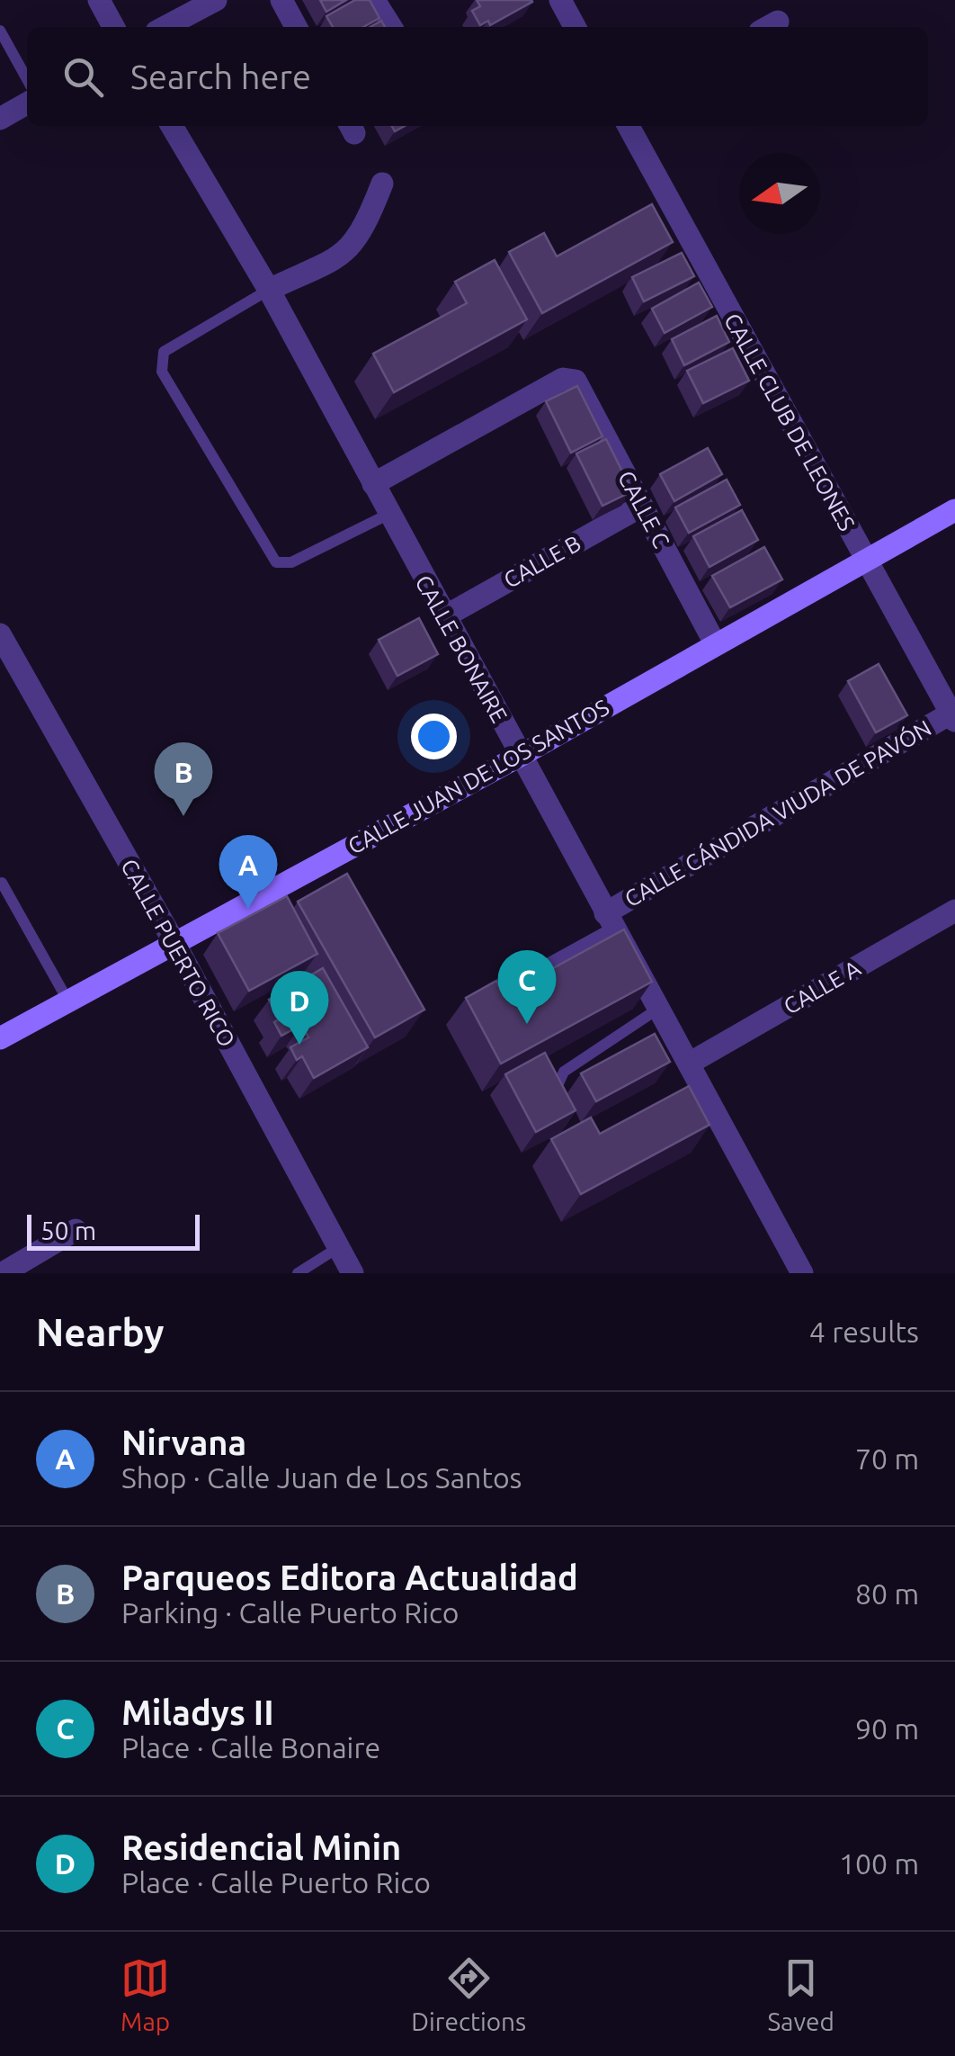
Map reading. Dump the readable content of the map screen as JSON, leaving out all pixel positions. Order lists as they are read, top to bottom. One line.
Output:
{"streets":{"street":["CALLE CLUB DE LEONES","CALLE C","CALLE B","CALLE BONAIRE","CALLE JUAN DE LOS SANTOS","CALLE CÁNDIDA VIUDA DE PAVÓN","CALLE PUERTO RICO","CALLE A"]},"crossings":[["CALLE CLUB DE LEONES","CALLE JUAN DE LOS SANTOS"],["CALLE CLUB DE LEONES","CALLE CÁNDIDA VIUDA DE PAVÓN"],["CALLE C","CALLE B"],["CALLE C","CALLE BONAIRE"],["CALLE C","CALLE JUAN DE LOS SANTOS"],["CALLE B","CALLE BONAIRE"],["CALLE BONAIRE","CALLE JUAN DE LOS SANTOS"],["CALLE BONAIRE","CALLE CÁNDIDA VIUDA DE PAVÓN"],["CALLE BONAIRE","CALLE A"],["CALLE JUAN DE LOS SANTOS","CALLE PUERTO RICO"]],"scale_bar":"50 m","north":"left","page":{"search":"Search here","pins":["B","A","C","D"],"scale":"50 m","heading":["Nearby","4 results"],"list":[{"mark":"A","name":"Nirvana","note":"Shop · Calle Juan de Los Santos","value":"70 m"},{"mark":"B","name":"Parqueos Editora Actualidad","note":"Parking · Calle Puerto Rico","value":"80 m"},{"mark":"C","name":"Miladys II","note":"Place · Calle Bonaire","value":"90 m"},{"mark":"D","name":"Residencial Minin","note":"Place · Calle Puerto Rico","value":"100 m"}],"nav":["Map","Directions","Saved"]}}
